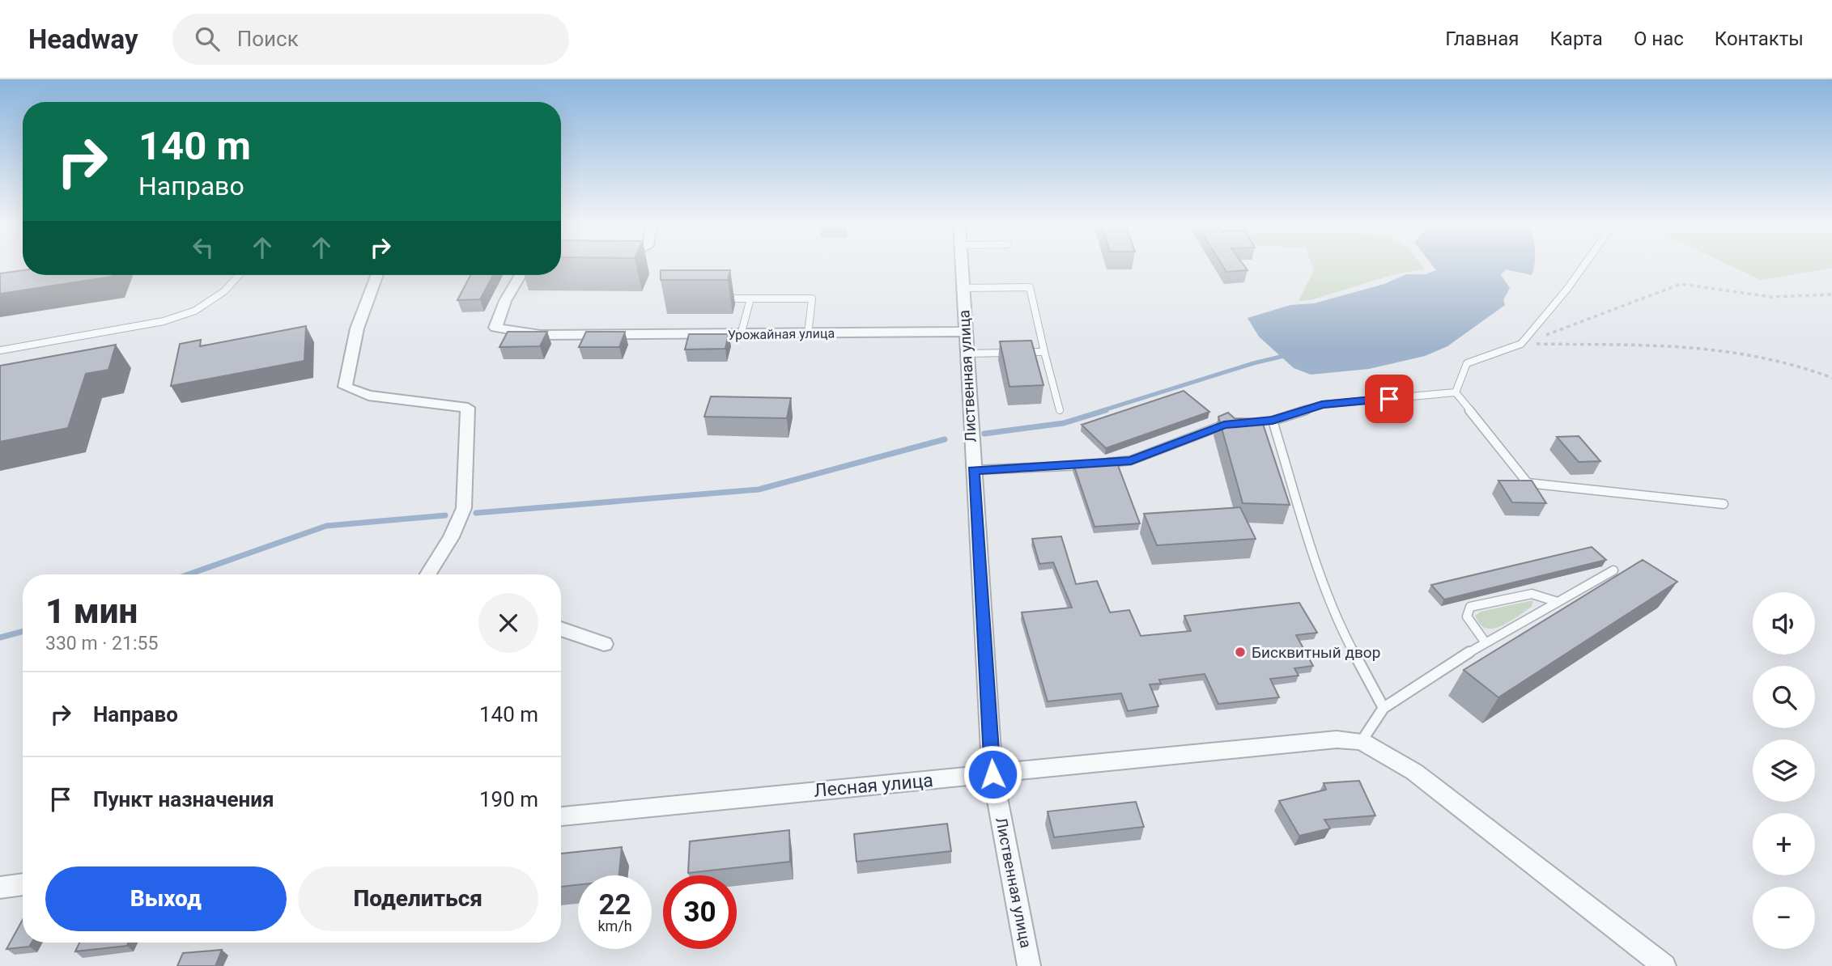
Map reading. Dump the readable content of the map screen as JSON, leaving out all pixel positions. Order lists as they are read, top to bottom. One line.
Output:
{"streets":{"street":["Урожайная улица","Лиственная улица","Лесная улица"]},"crossings":[["Урожайная улица","Лиственная улица"],["Лиственная улица","Лесная улица"]],"places":["Бисквитный двор"],"page":{"header":"Headway","search":"Поиск","nav":["Главная","Карта","О нас","Контакты"],"turn":["140 m","Направо"],"heading":["1 мин","330 m · 21:55"],"map_buttons":["+","−"],"list":[{"name":"Направо","value":"140 m"},{"name":"Пункт назначения","value":"190 m"}],"buttons":["Выход","Поделиться"],"speed":"22 km/h","limit":"30"}}
